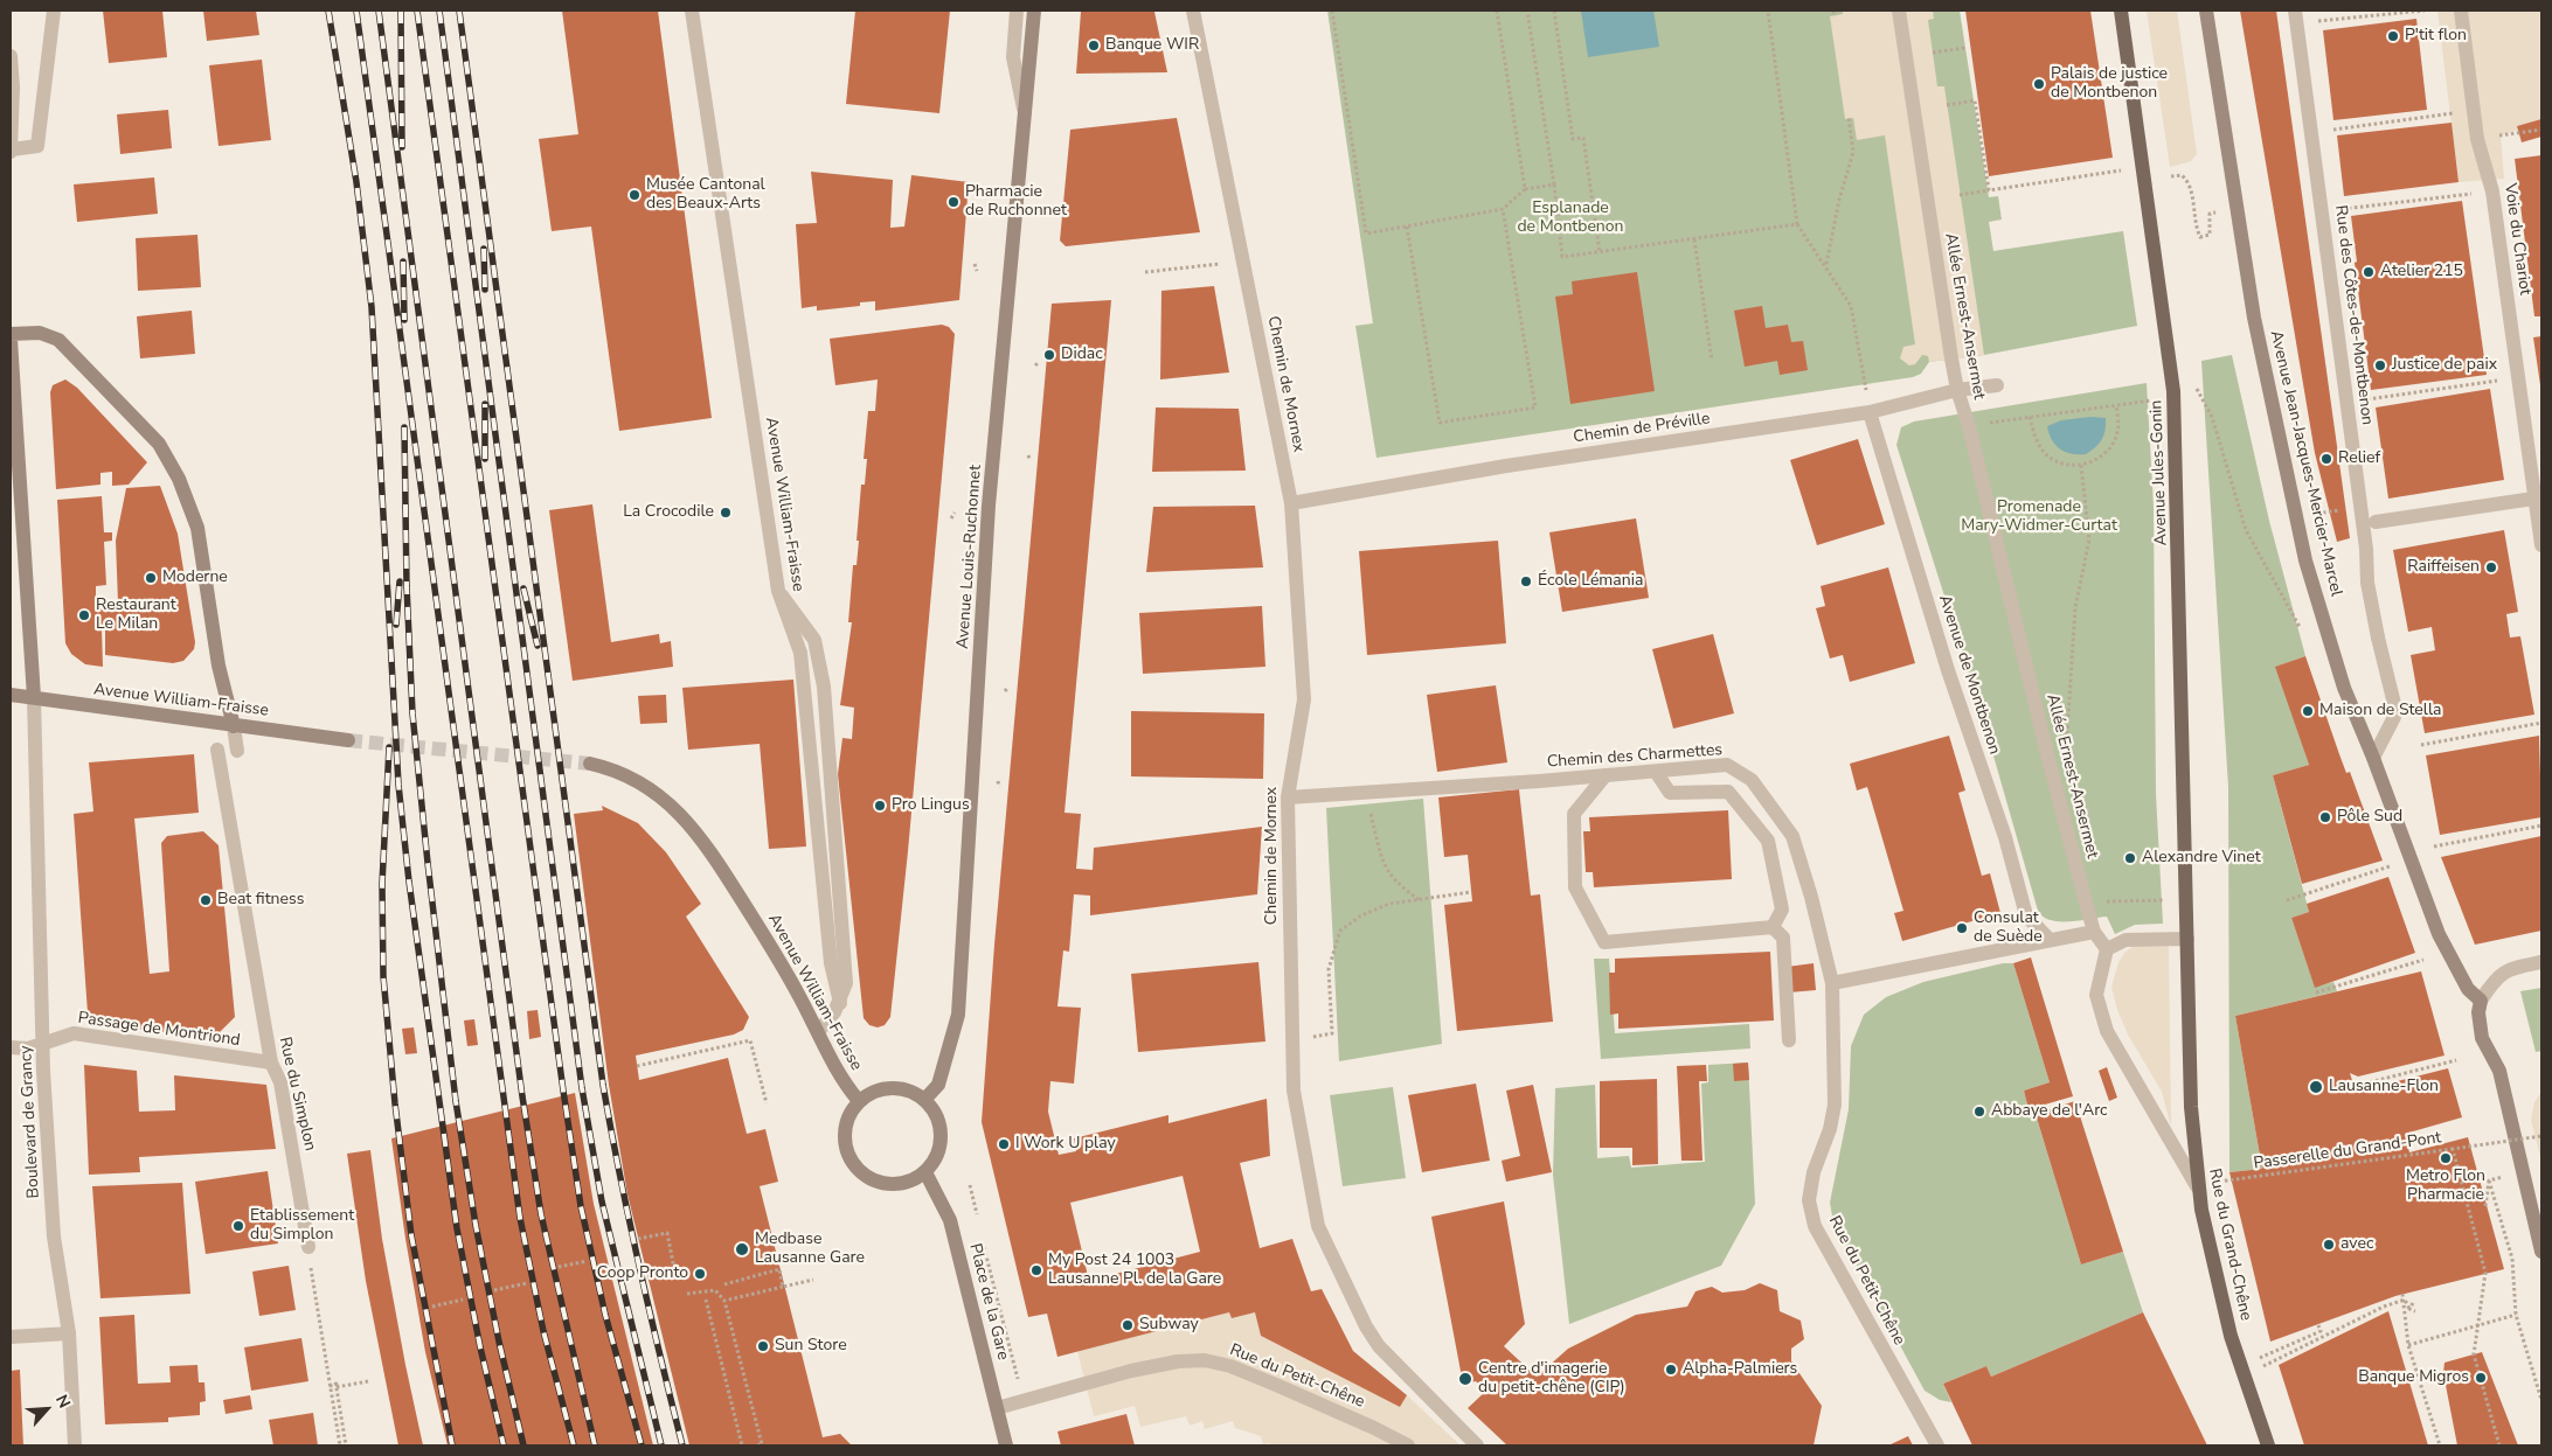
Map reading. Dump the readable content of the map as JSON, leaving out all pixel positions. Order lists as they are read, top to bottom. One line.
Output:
{"streets":{"main road":["Avenue Jules-Gonin","Rue du Grand-Chêne"],"street":["Voie du Chariot","Rue des Côtes-de-Montbenon","Allée Ernest-Ansermet","Chemin de Mornex","Chemin de Préville","Avenue Jean-Jacques-Mercier-Marcel","Avenue William-Fraisse","Avenue Louis-Ruchonnet","Avenue de Montbenon","Chemin des Charmettes","Passage de Montriond","Rue du Simplon","Boulevard de Grancy","Rue du Petit-Chêne","Place de la Gare"],"path":["Passerelle du Grand-Pont"]},"crossings":[["Rue des Côtes-de-Montbenon","Avenue Jean-Jacques-Mercier-Marcel"],["Allée Ernest-Ansermet","Chemin de Préville"],["Chemin de Mornex","Chemin de Préville"],["Chemin de Mornex","Chemin des Charmettes"],["Chemin de Préville","Avenue de Montbenon"],["Avenue Jules-Gonin","Rue du Grand-Chêne"],["Avenue William-Fraisse","Avenue Louis-Ruchonnet"],["Avenue William-Fraisse","Boulevard de Grancy"],["Avenue William-Fraisse","Place de la Gare"],["Avenue Louis-Ruchonnet","Place de la Gare"],["Chemin des Charmettes","Rue du Petit-Chêne"],["Passage de Montriond","Rue du Simplon"],["Passage de Montriond","Boulevard de Grancy"],["Rue du Petit-Chêne","Place de la Gare"]],"parks":["Esplanade de Montbenon","Promenade Mary-Widmer-Curtat"],"places":["P'tit flon","Banque WIR","Palais de justice de Montbenon","Musée Cantonal des Beaux-Arts","Pharmacie de Ruchonnet","Atelier 215","Didac","Justice de paix","Relief","La Crocodile","Raiffeisen","Moderne","École Lémania","Restaurant Le Milan","Maison de Stella","Pro Lingus","Pôle Sud","Alexandre Vinet","Beat fitness","Consulat de Suède","Lausanne-Flon","Abbaye de l'Arc","I Work U play","Metro Flon Pharmacie","Etablissement du Simplon","avec","Medbase Lausanne Gare","My Post 24 1003 Lausanne Pl. de la Gare","Coop Pronto","Subway","Sun Store","Alpha-Palmiers","Banque Migros","Centre d'imagerie du petit-chêne (CIP)"],"north":"top right"}
